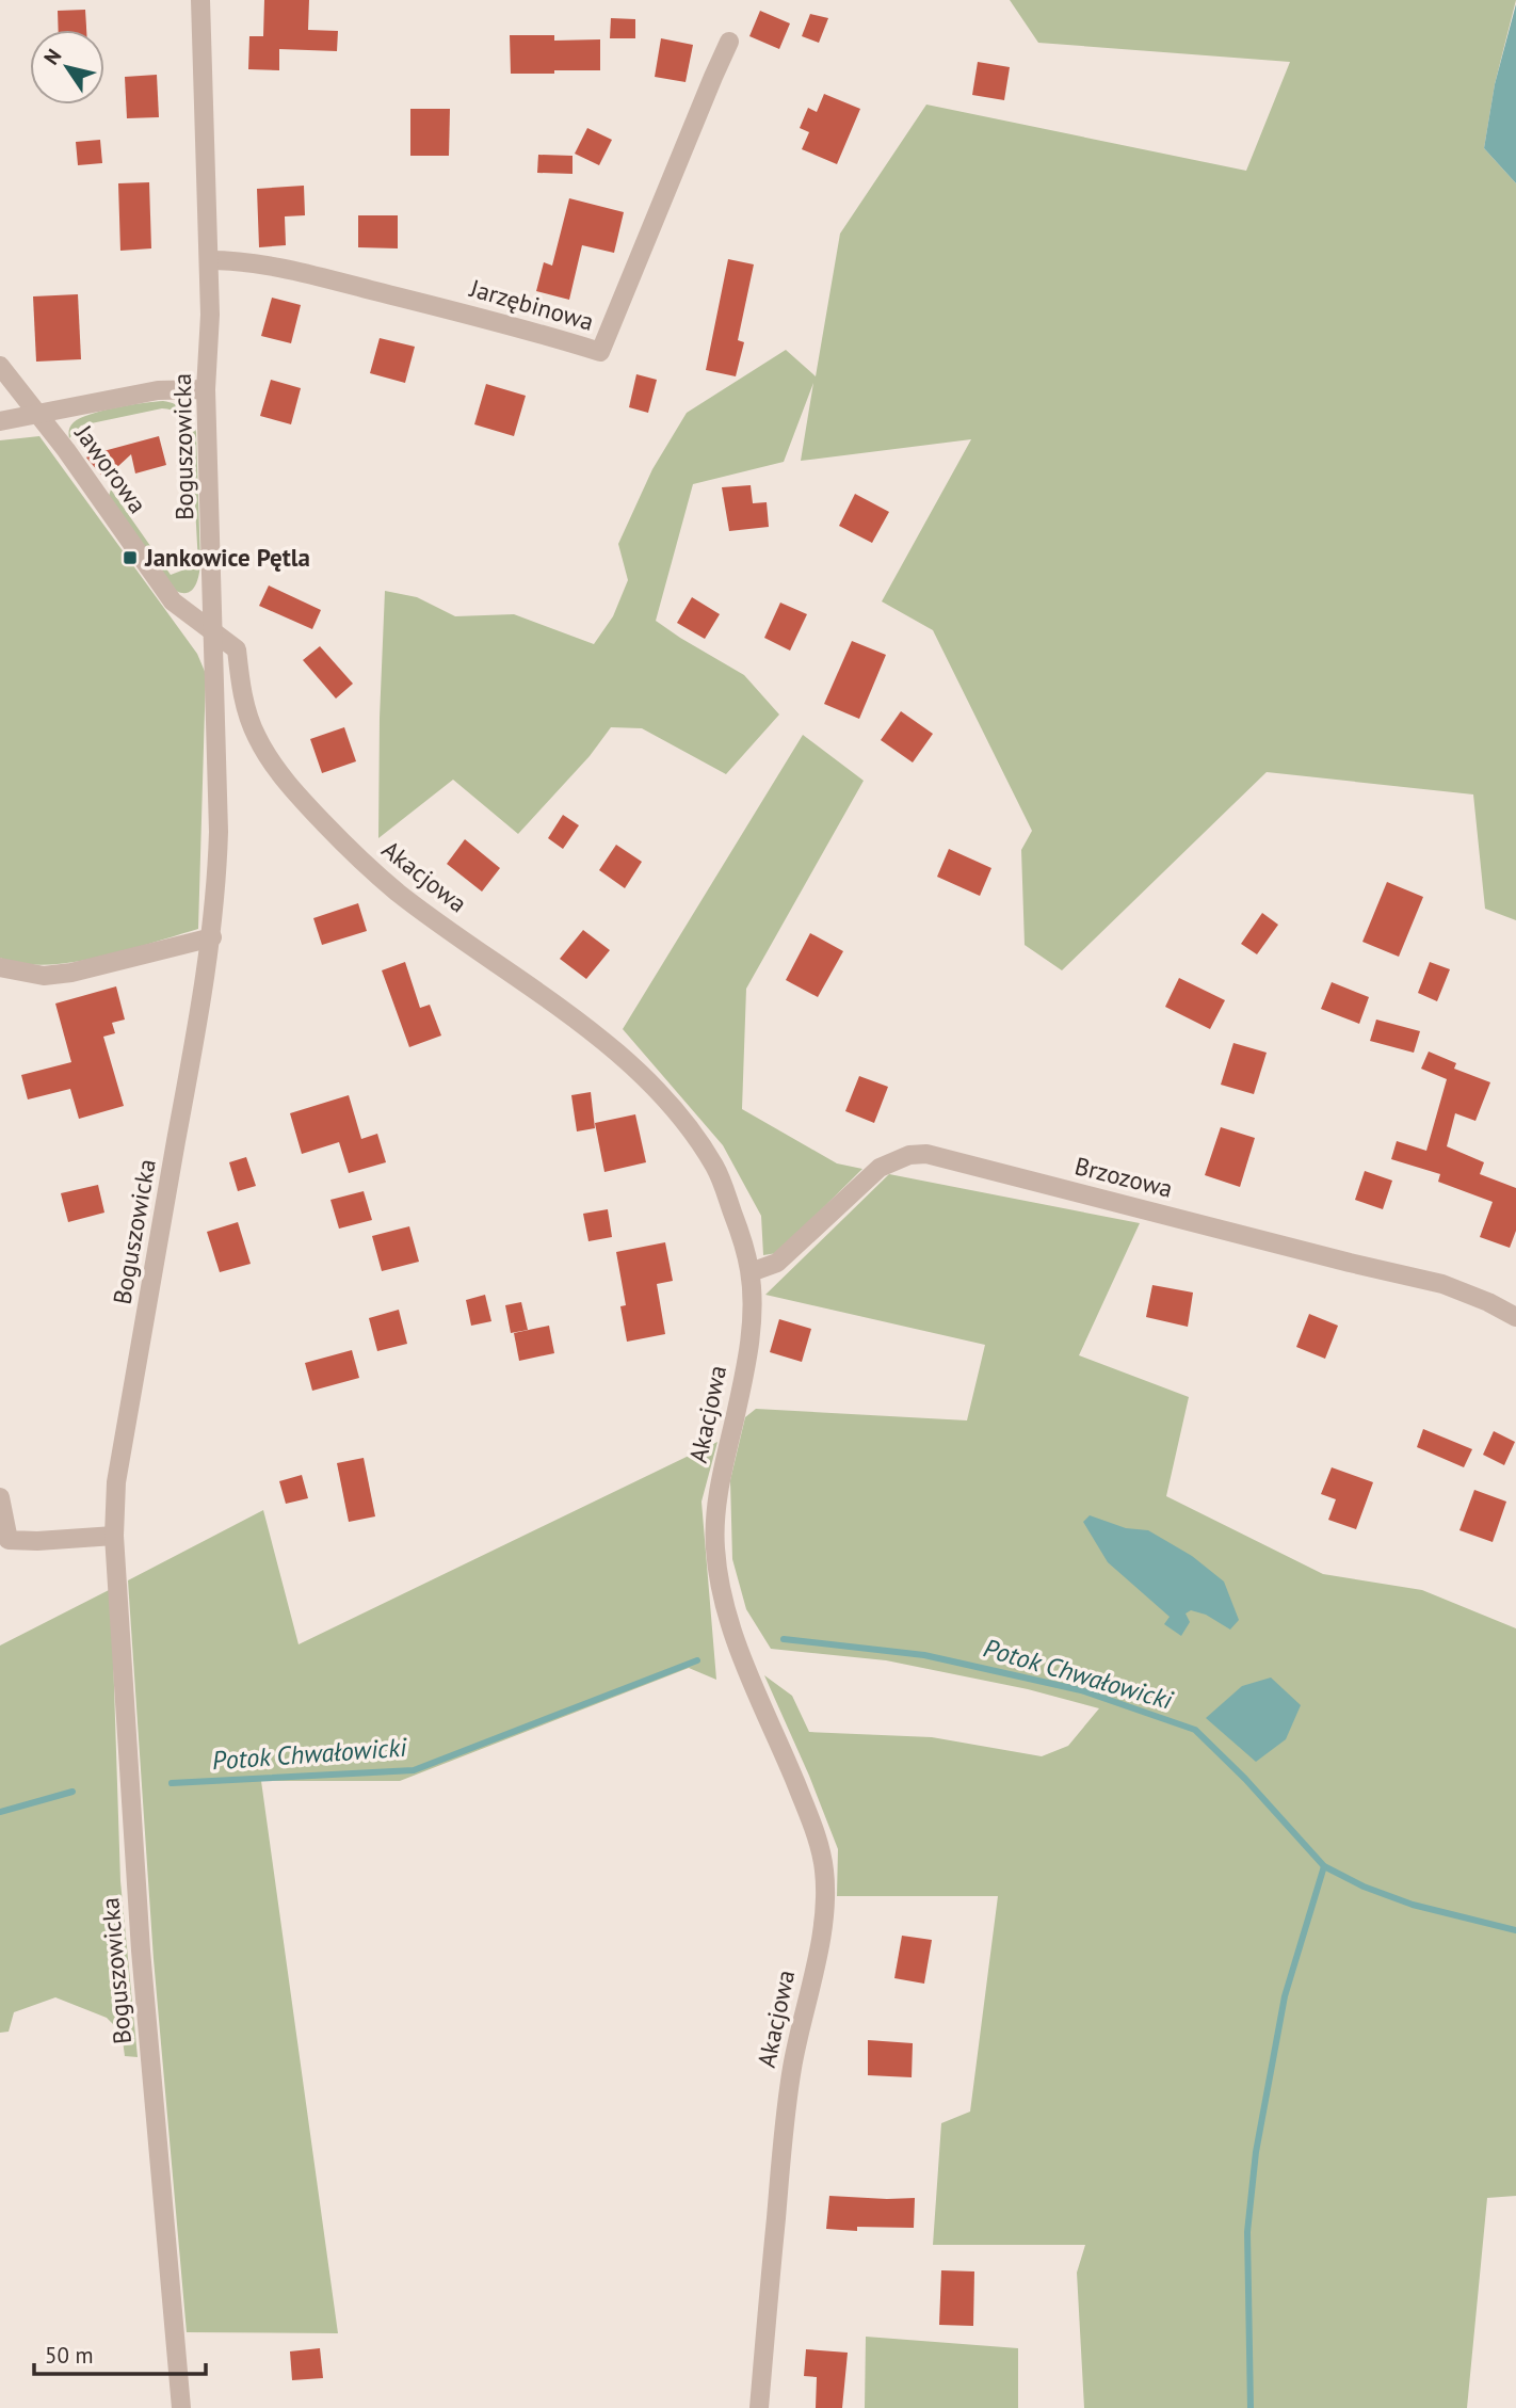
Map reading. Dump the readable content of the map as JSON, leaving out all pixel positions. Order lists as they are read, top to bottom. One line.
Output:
{"streets":{"street":["Jarzębinowa","Boguszowicka","Jaworowa","Akacjowa","Brzozowa"]},"crossings":[["Jarzębinowa","Boguszowicka"],["Boguszowicka","Jaworowa"],["Boguszowicka","Akacjowa"],["Jaworowa","Akacjowa"],["Akacjowa","Brzozowa"]],"water":["Potok Chwałowicki"],"places":{"transit":["Jankowice Pętla"]},"scale_bar":"50 m","north":"top left"}
